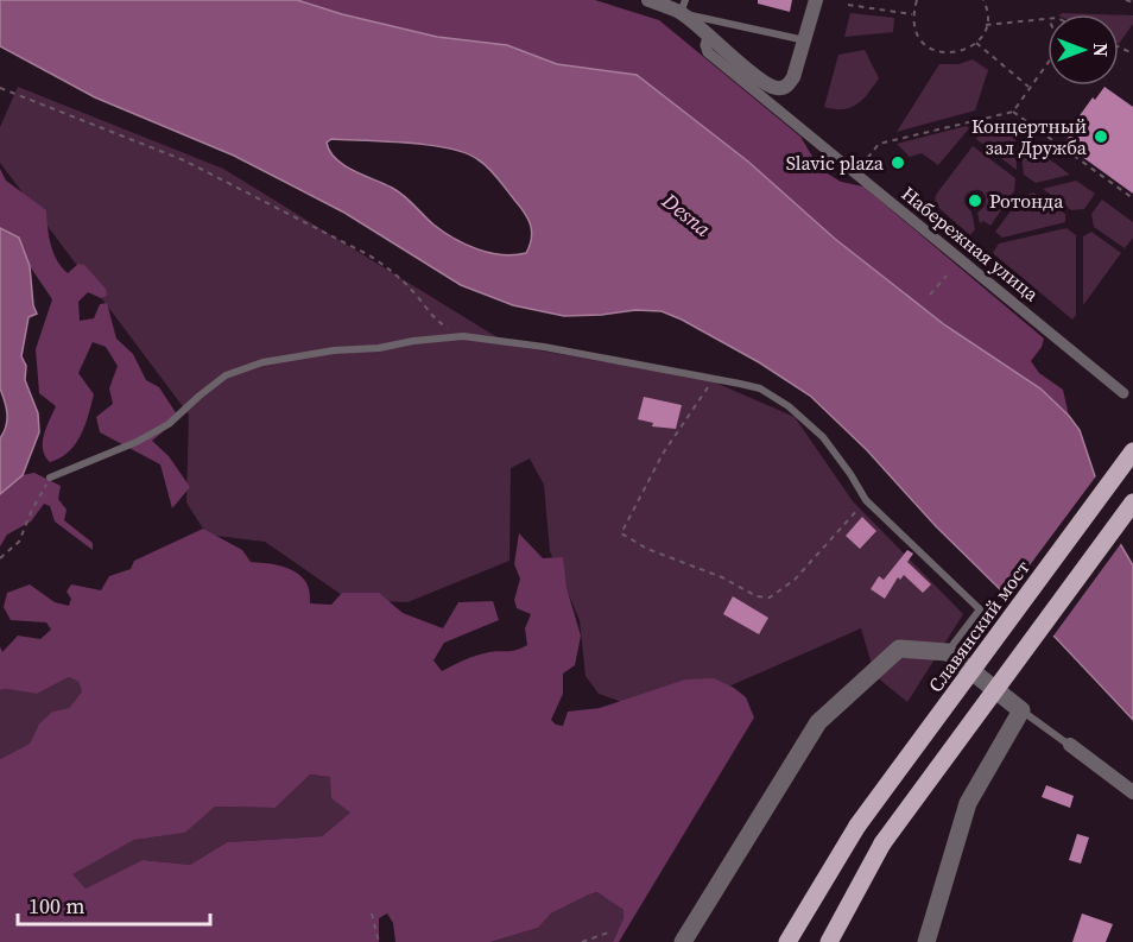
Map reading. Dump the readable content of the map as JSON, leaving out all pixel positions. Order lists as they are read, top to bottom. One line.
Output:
{"streets":{"main road":["Славянский мост"],"street":["Набережная улица"]},"water":["Desna"],"places":["Концертный зал Дружба","Slavic plaza","Ротонда"],"scale_bar":"100 m","north":"right"}
